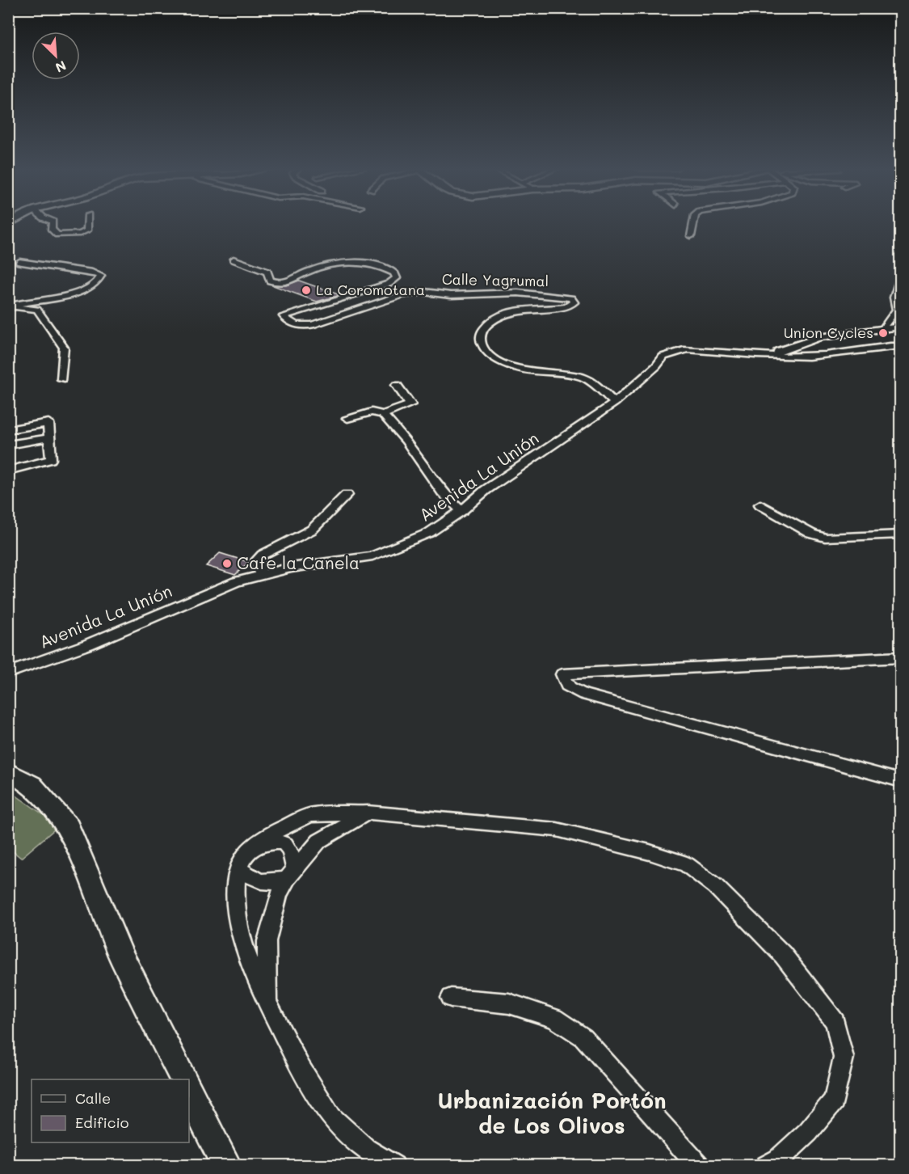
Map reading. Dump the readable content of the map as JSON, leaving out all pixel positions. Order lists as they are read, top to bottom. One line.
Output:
{"streets":{"street":["Calle Yagrumal","Avenida La Unión"]},"crossings":[["Calle Yagrumal","Avenida La Unión"]],"districts":["Urbanización Portón de Los Olivos"],"places":["La Coromotana","Union Cycles","Cafe la Canela"],"legend":["Calle","Edificio"],"north":"bottom right"}
